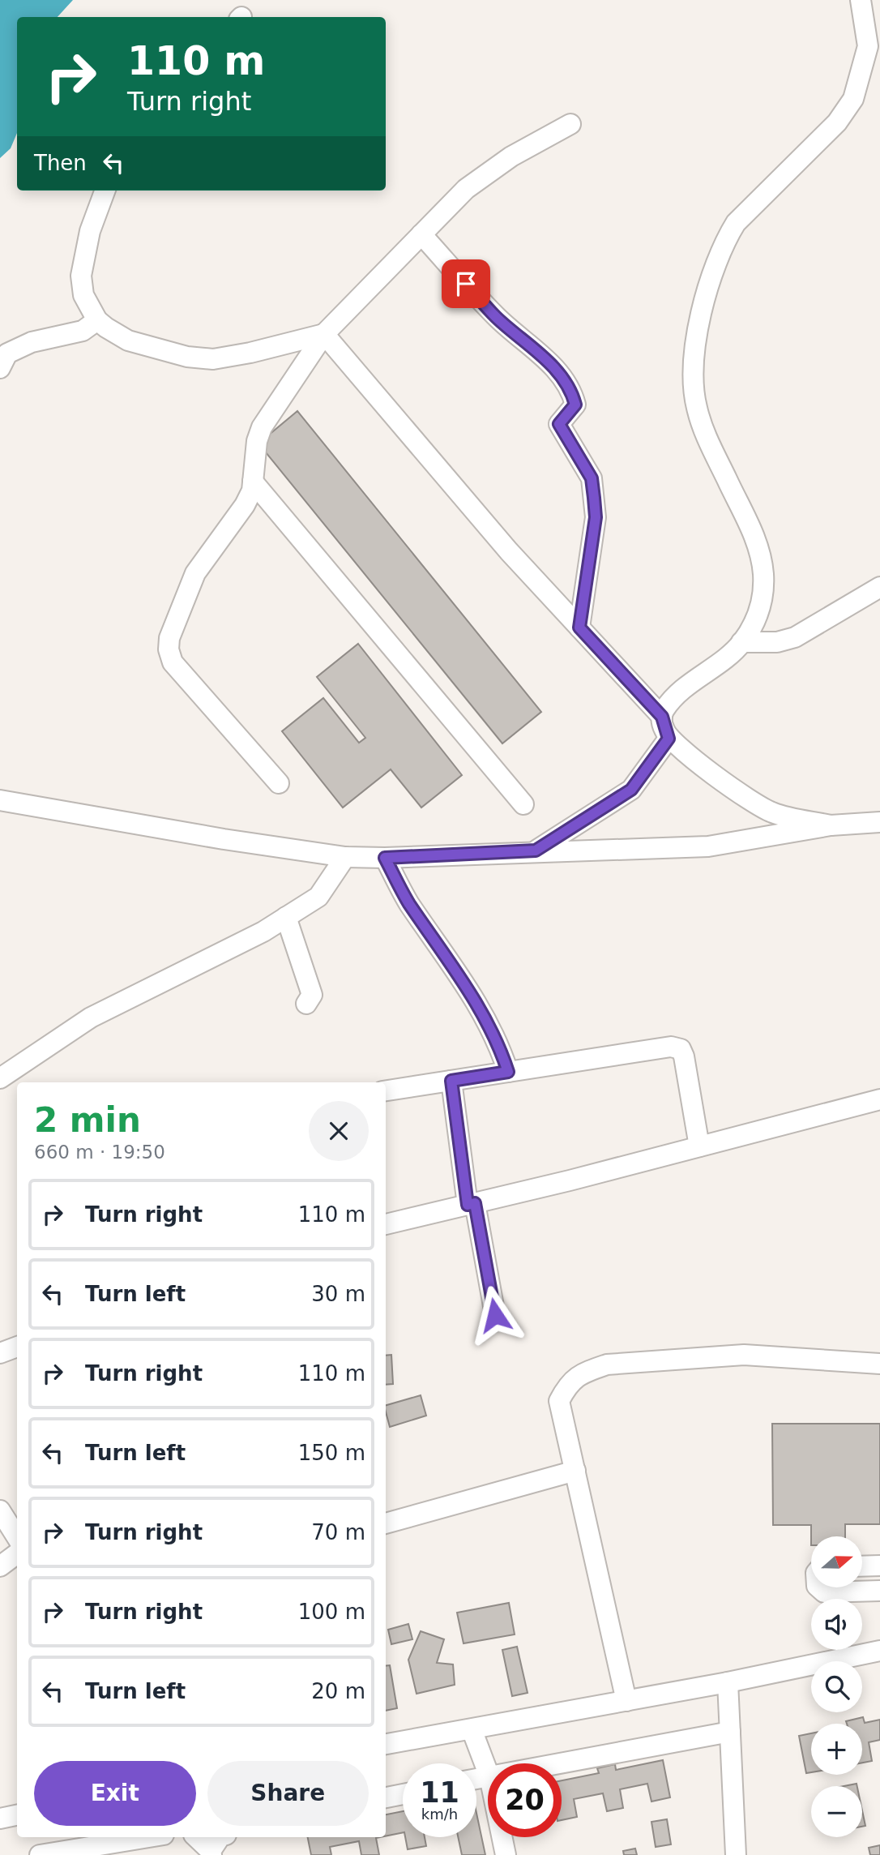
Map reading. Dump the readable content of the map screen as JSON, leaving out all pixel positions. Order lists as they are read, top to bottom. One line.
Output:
{"north":"right","page":{"turn":["110 m","Turn right"],"then":"Then","heading":["2 min","660 m · 19:50"],"list":[{"name":"Turn right","value":"110 m"},{"name":"Turn left","value":"30 m"},{"name":"Turn right","value":"110 m"},{"name":"Turn left","value":"150 m"},{"name":"Turn right","value":"70 m"},{"name":"Turn right","value":"100 m"},{"name":"Turn left","value":"20 m"}],"map_buttons":["+","−"],"buttons":["Exit","Share"],"speed":"11 km/h","limit":"20"}}
